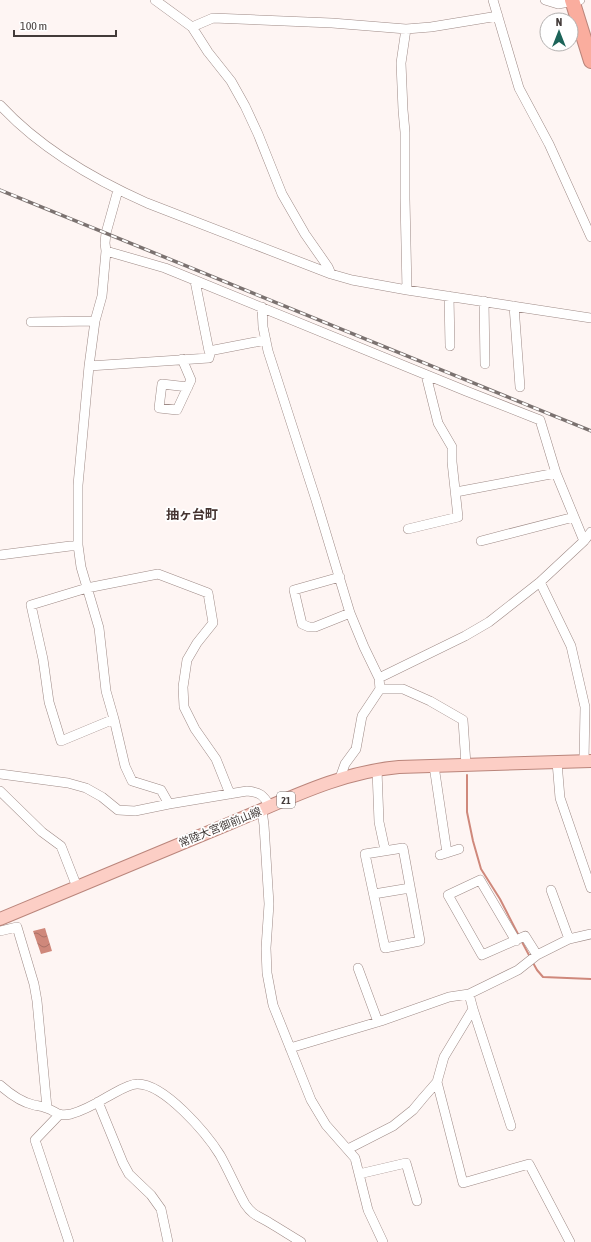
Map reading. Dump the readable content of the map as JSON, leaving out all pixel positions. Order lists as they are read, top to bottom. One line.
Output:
{"streets":{"main road":["21","常陸大宮御前山線"]},"districts":["抽ヶ台町"],"scale_bar":"100 m","north":"top"}
